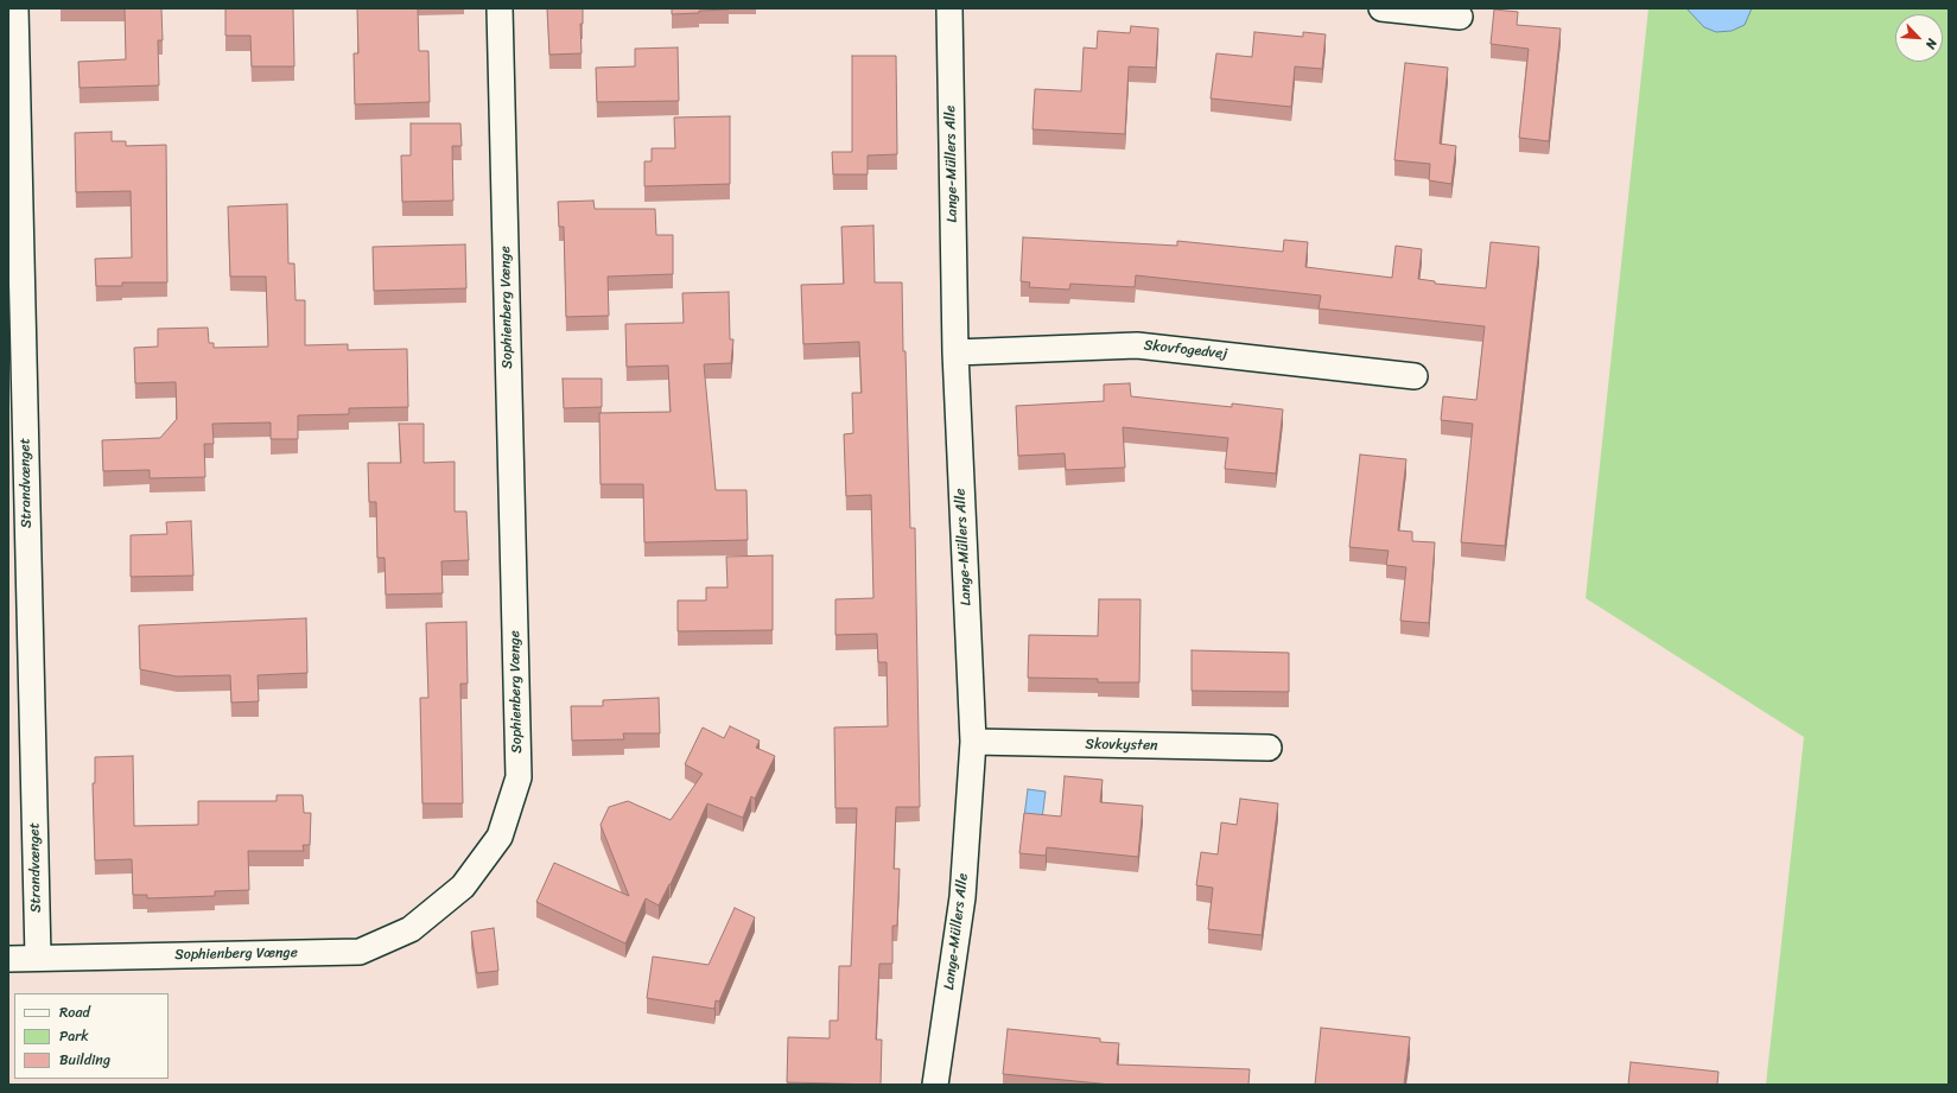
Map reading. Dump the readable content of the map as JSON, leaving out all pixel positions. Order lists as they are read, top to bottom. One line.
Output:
{"streets":{"street":["Lange-Müllers Alle","Sophienberg Vænge","Skovfogedvej","Strandvænget","Skovkysten"]},"crossings":[["Lange-Müllers Alle","Skovfogedvej"],["Lange-Müllers Alle","Skovkysten"],["Sophienberg Vænge","Strandvænget"]],"legend":["Road","Park","Building"],"north":"bottom right"}
